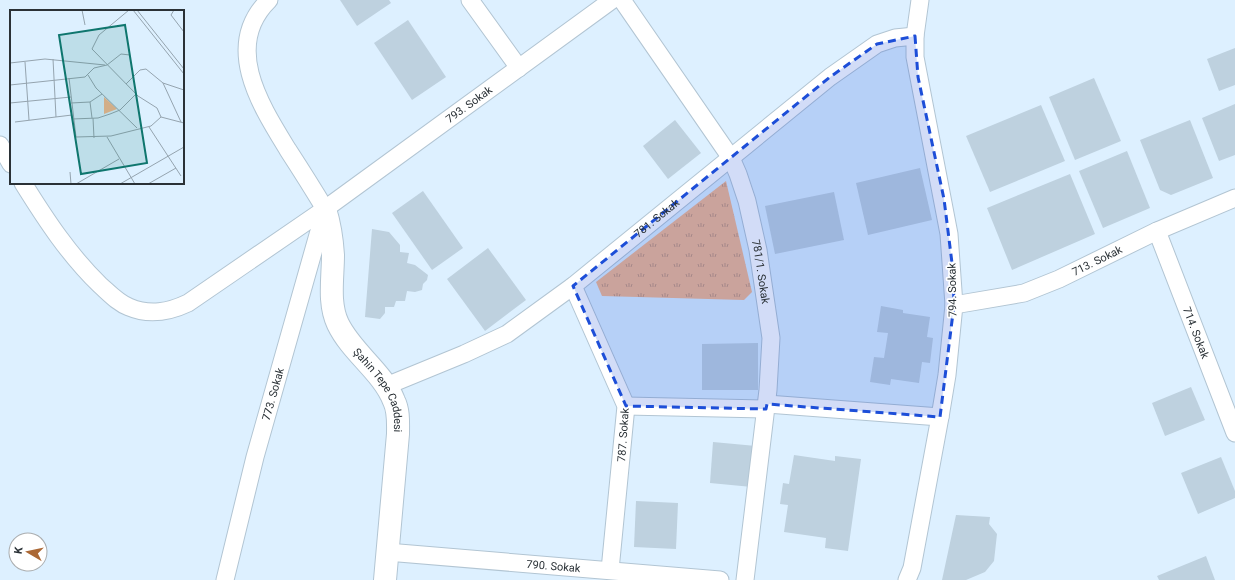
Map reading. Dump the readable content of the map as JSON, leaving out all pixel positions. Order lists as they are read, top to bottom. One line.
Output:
{"streets":{"street":["793. Sokak","781. Sokak","713. Sokak","781/1. Sokak","794. Sokak","714. Sokak","Şahin Tepe Caddesi","773. Sokak","787. Sokak","790. Sokak"]},"crossings":[["793. Sokak","Şahin Tepe Caddesi"],["793. Sokak","773. Sokak"],["781. Sokak","781/1. Sokak"],["781. Sokak","794. Sokak"],["781. Sokak","Şahin Tepe Caddesi"],["781. Sokak","787. Sokak"],["713. Sokak","794. Sokak"],["713. Sokak","714. Sokak"],["Şahin Tepe Caddesi","773. Sokak"],["Şahin Tepe Caddesi","790. Sokak"],["787. Sokak","790. Sokak"]],"north":"left"}
